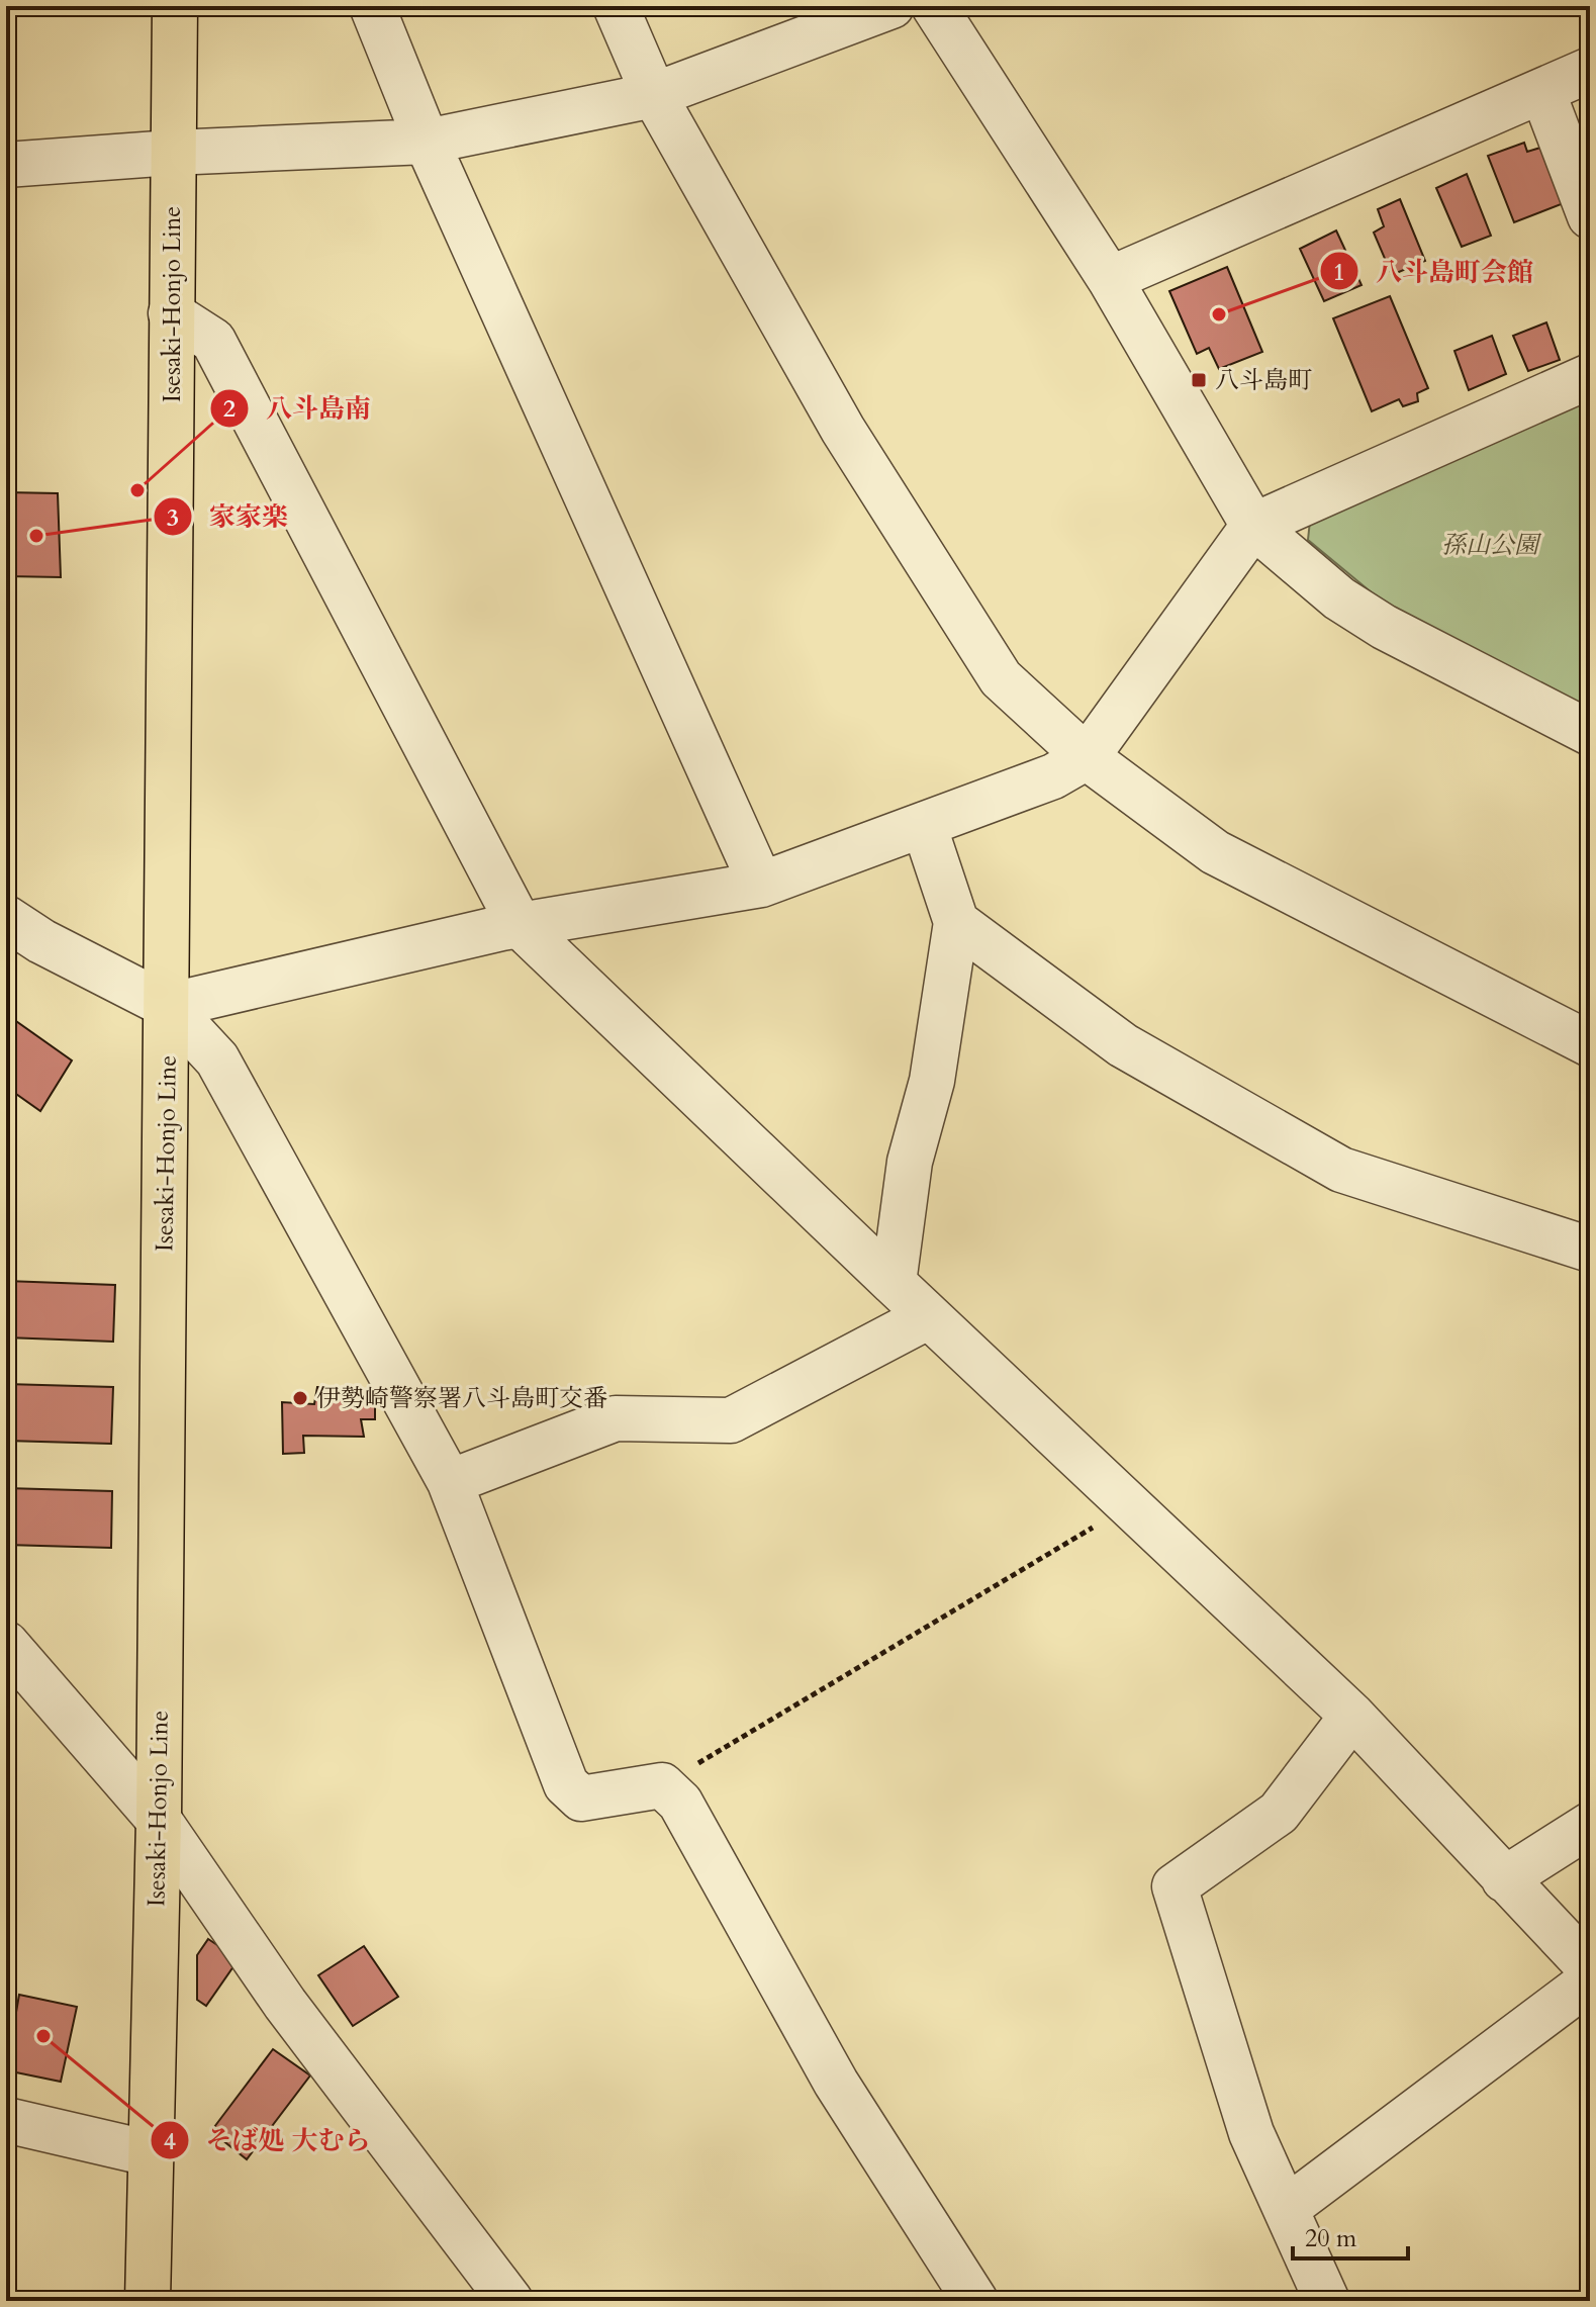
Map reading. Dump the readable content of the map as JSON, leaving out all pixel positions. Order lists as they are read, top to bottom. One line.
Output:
{"streets":{"main road":["Isesaki-Honjo Line"]},"parks":["孫山公園"],"places":{"other":["八斗島町会館","八斗島南","家家楽","伊勢崎警察署八斗島町交番","そば処 大むら"],"transit":["八斗島町"]},"scale_bar":"20 m"}
